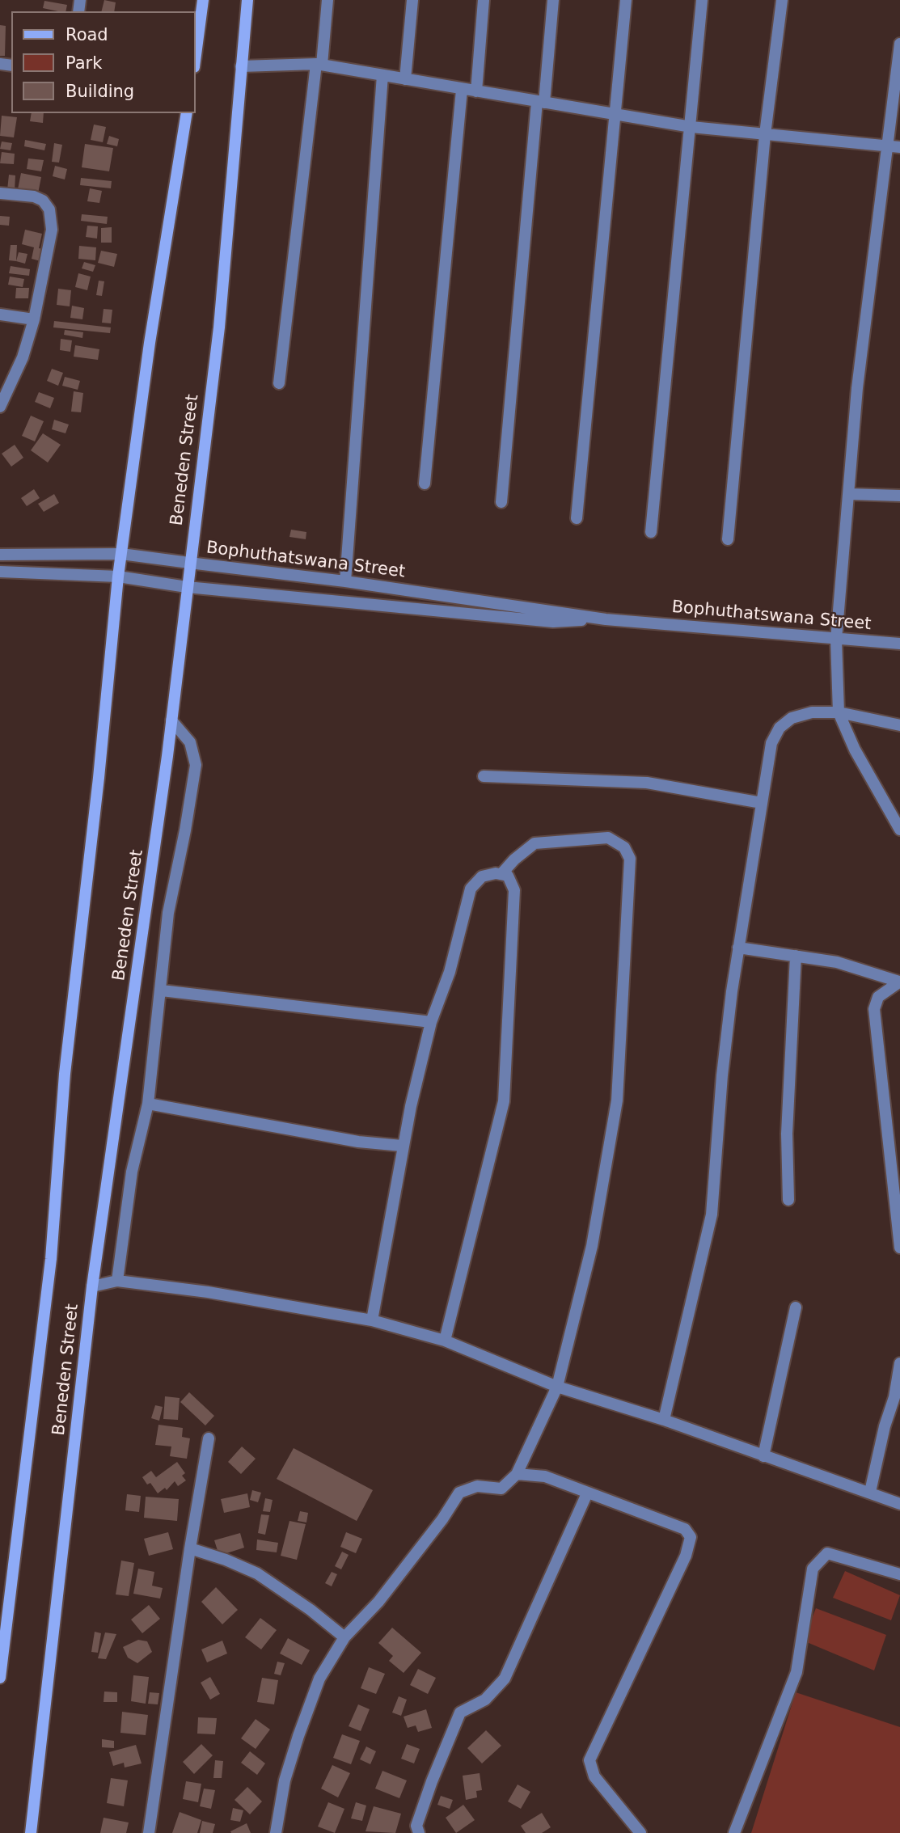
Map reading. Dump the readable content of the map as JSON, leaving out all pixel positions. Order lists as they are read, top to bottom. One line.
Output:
{"streets":{"main road":["Beneden Street"],"street":["Bophuthatswana Street"]},"crossings":[["Beneden Street","Bophuthatswana Street"]],"legend":["Road","Park","Building"]}
